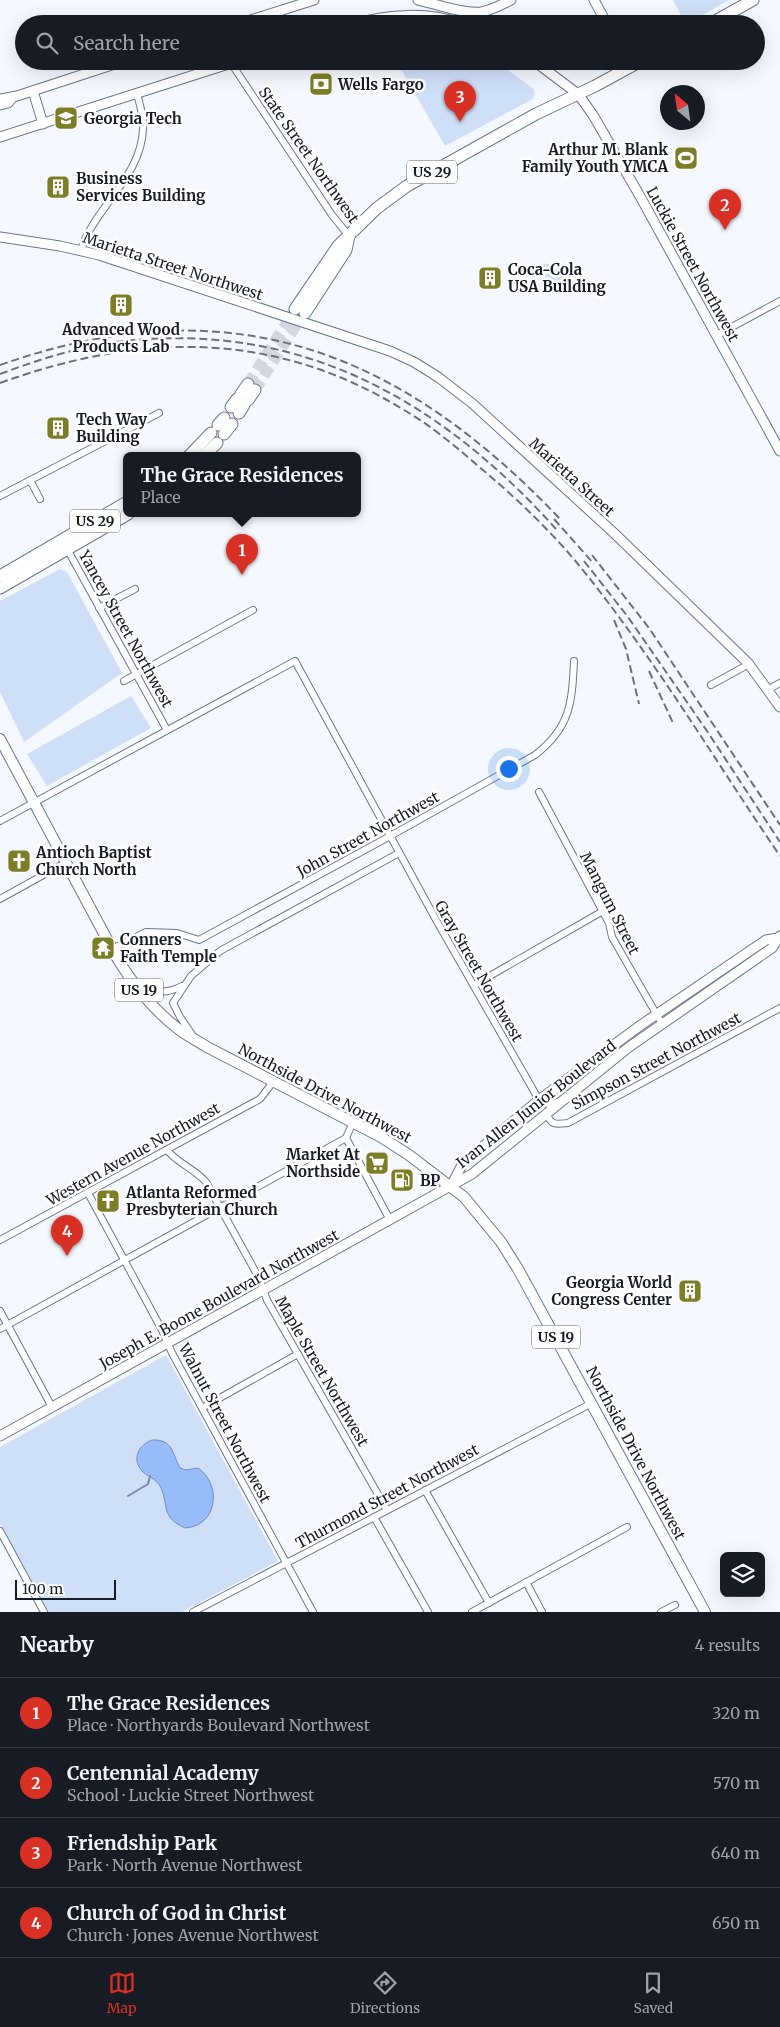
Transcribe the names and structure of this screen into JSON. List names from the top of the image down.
{
  "streets": {
    "highway": ["US 29"],
    "main road": [
      "Luckie Street Northwest",
      "Marietta Street Northwest",
      "Marietta Street",
      "US 19",
      "Northside Drive Northwest",
      "Ivan Allen Junior Boulevard",
      "Joseph E. Boone Boulevard Northwest"
    ],
    "street": [
      "State Street Northwest",
      "Yancey Street Northwest",
      "John Street Northwest",
      "Mangum Street",
      "Gray Street Northwest",
      "Simpson Street Northwest",
      "Western Avenue Northwest",
      "Maple Street Northwest",
      "Walnut Street Northwest",
      "Thurmond Street Northwest"
    ]
  },
  "crossings": [
    ["State Street Northwest", "US 29"],
    ["US 29", "Luckie Street Northwest"],
    ["US 29", "Marietta Street Northwest"],
    ["US 29", "Marietta Street"],
    ["US 29", "Yancey Street Northwest"],
    ["Marietta Street Northwest", "Marietta Street"],
    ["Yancey Street Northwest", "Gray Street Northwest"],
    ["John Street Northwest", "Gray Street Northwest"],
    ["John Street Northwest", "Northside Drive Northwest"],
    ["Mangum Street", "Ivan Allen Junior Boulevard"],
    ["Gray Street Northwest", "Ivan Allen Junior Boulevard"],
    ["Simpson Street Northwest", "Ivan Allen Junior Boulevard"],
    ["Northside Drive Northwest", "Ivan Allen Junior Boulevard"],
    ["Northside Drive Northwest", "Western Avenue Northwest"],
    ["Northside Drive Northwest", "Joseph E. Boone Boulevard Northwest"],
    ["Northside Drive Northwest", "Thurmond Street Northwest"],
    ["Ivan Allen Junior Boulevard", "Joseph E. Boone Boulevard Northwest"],
    ["Western Avenue Northwest", "Maple Street Northwest"],
    ["Western Avenue Northwest", "Walnut Street Northwest"],
    ["Joseph E. Boone Boulevard Northwest", "Maple Street Northwest"],
    ["Joseph E. Boone Boulevard Northwest", "Walnut Street Northwest"],
    ["Maple Street Northwest", "Thurmond Street Northwest"],
    ["Walnut Street Northwest", "Thurmond Street Northwest"]
  ],
  "places": {
    "bank": ["Wells Fargo"],
    "school or university": ["Georgia Tech"],
    "sports": ["Arthur M. Blank Family Youth YMCA"],
    "building": [
      "Business Services Building",
      "Coca-Cola USA Building",
      "Advanced Wood Products Lab",
      "Tech Way Building",
      "Georgia World Congress Center"
    ],
    "church": ["Antioch Baptist Church North", "Atlanta Reformed Presbyterian Church"],
    "temple": ["Conners Faith Temple"],
    "supermarket": ["Market At Northside"],
    "fuel station": ["BP"]
  },
  "scale_bar": "100 m",
  "north": "top left",
  "page": {
    "search": "Search here",
    "pins": [
      "3",
      "2",
      "1",
      "4"
    ],
    "popup": ["The Grace Residences", "Place"],
    "scale": "100 m",
    "heading": ["Nearby", "4 results"],
    "list": [
      {
        "mark": "1",
        "name": "The Grace Residences",
        "note": "Place · Northyards Boulevard Northwest",
        "value": "320 m"
      },
      {
        "mark": "2",
        "name": "Centennial Academy",
        "note": "School · Luckie Street Northwest",
        "value": "570 m"
      },
      {
        "mark": "3",
        "name": "Friendship Park",
        "note": "Park · North Avenue Northwest",
        "value": "640 m"
      },
      {
        "mark": "4",
        "name": "Church of God in Christ",
        "note": "Church · Jones Avenue Northwest",
        "value": "650 m"
      }
    ],
    "nav": ["Map", "Directions", "Saved"]
  }
}
